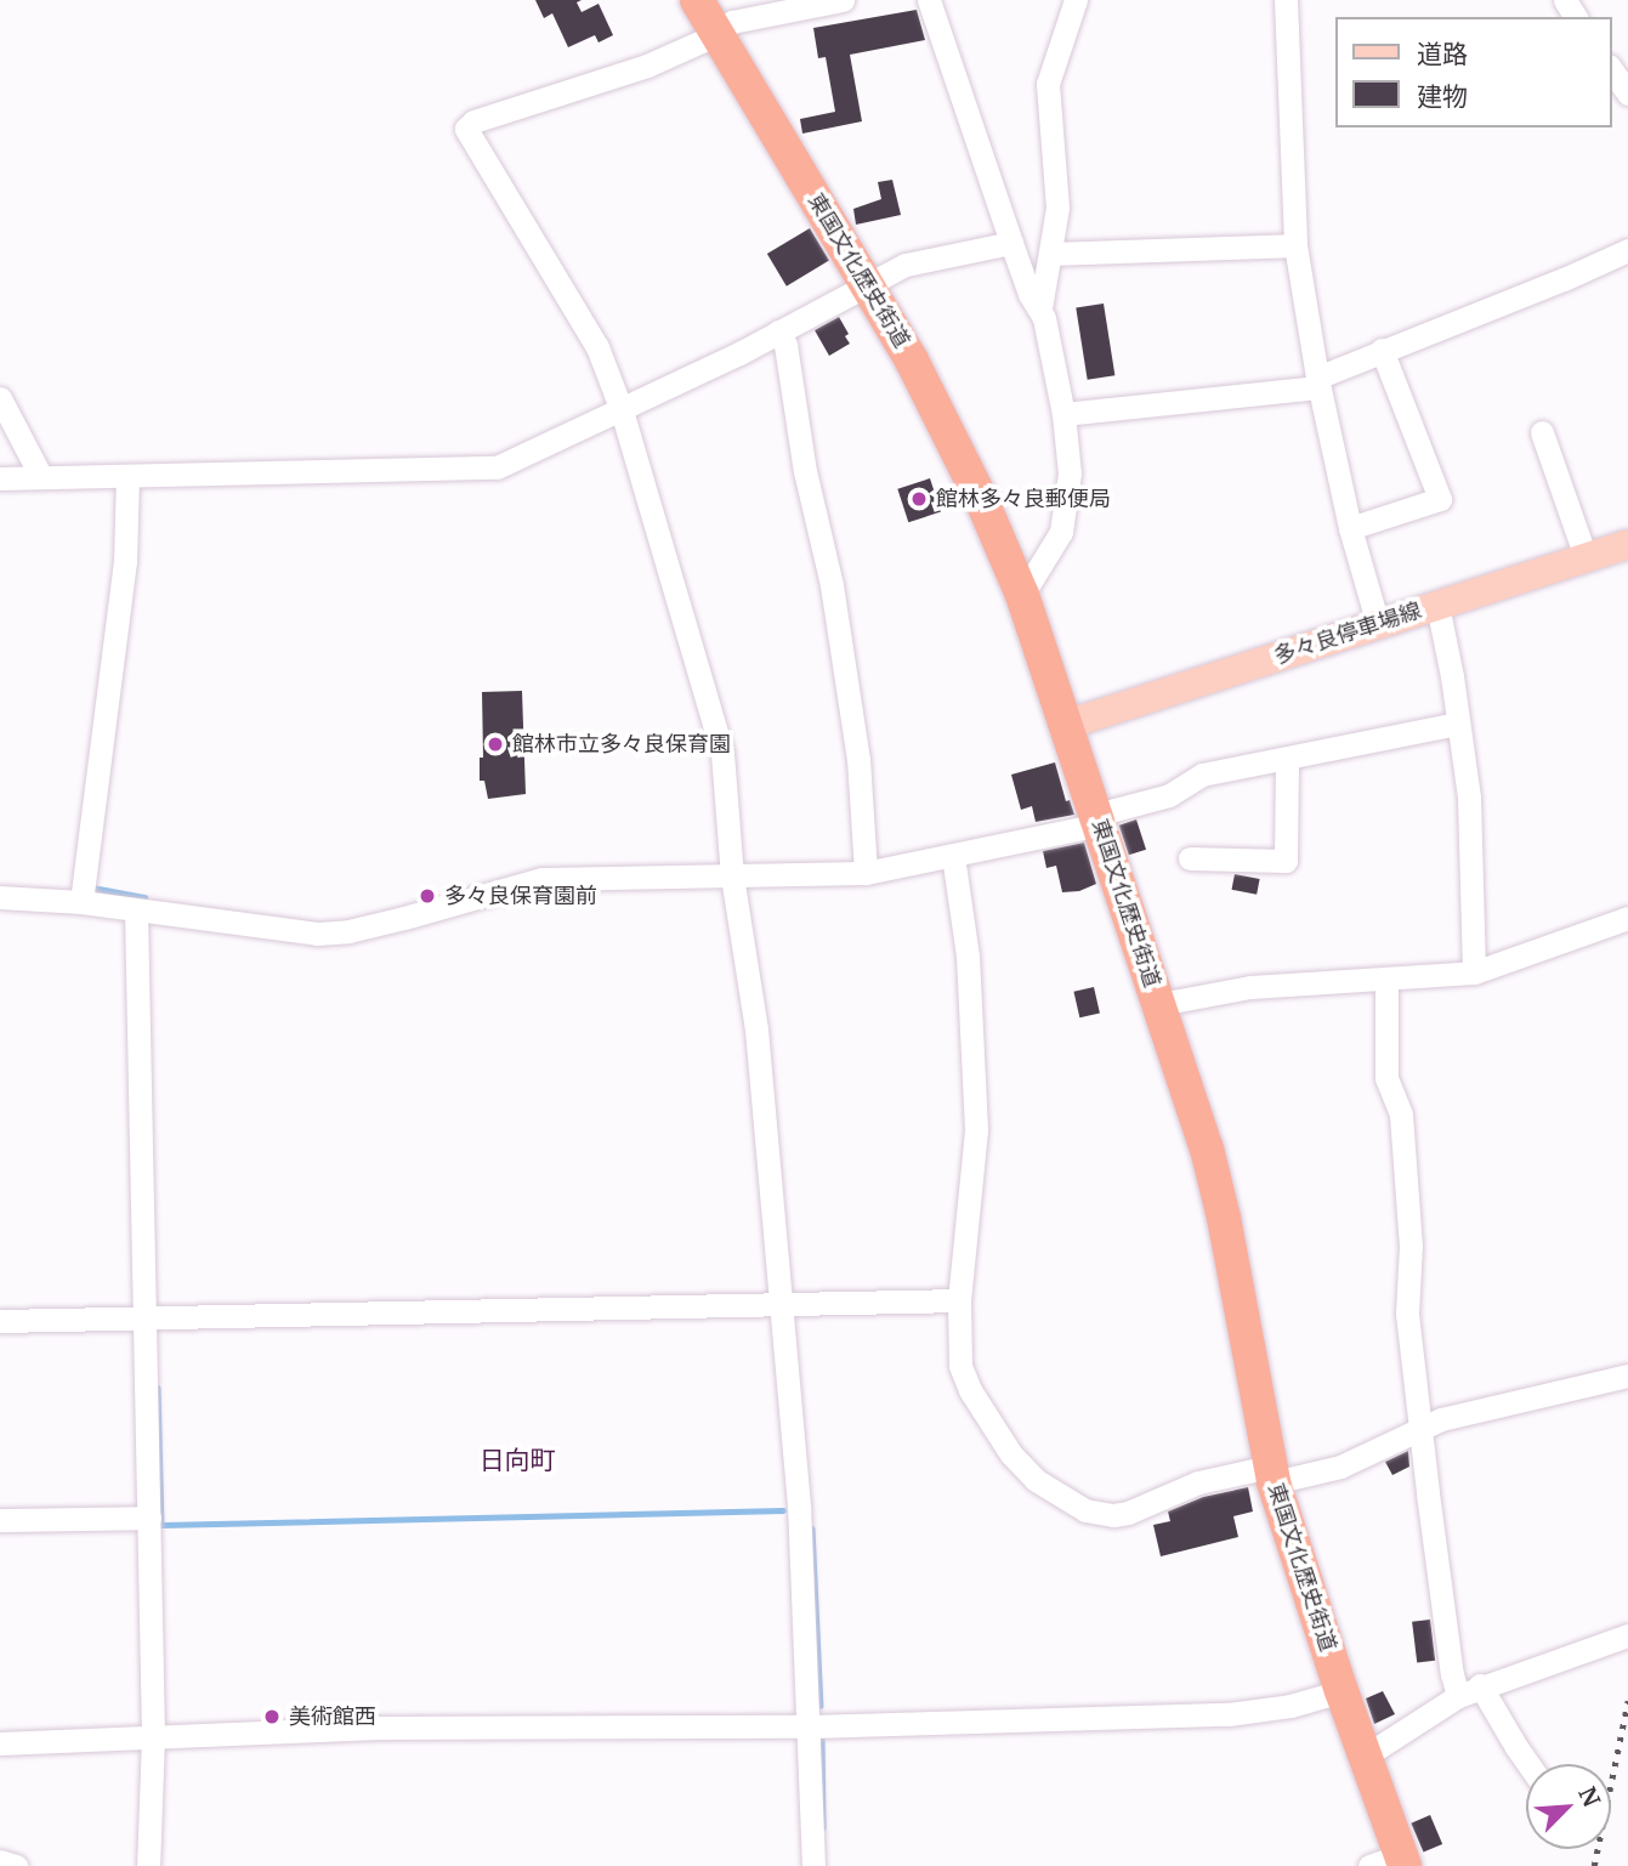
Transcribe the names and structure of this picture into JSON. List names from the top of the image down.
{
  "streets": {
    "highway": ["東国文化歴史街道"],
    "main road": ["多々良停車場線"]
  },
  "crossings": [
    ["東国文化歴史街道", "多々良停車場線"]
  ],
  "districts": ["日向町"],
  "places": [
    "館林多々良郵便局",
    "館林市立多々良保育園",
    "多々良保育園前",
    "美術館西"
  ],
  "legend": ["道路", "建物"],
  "north": "top right"
}
